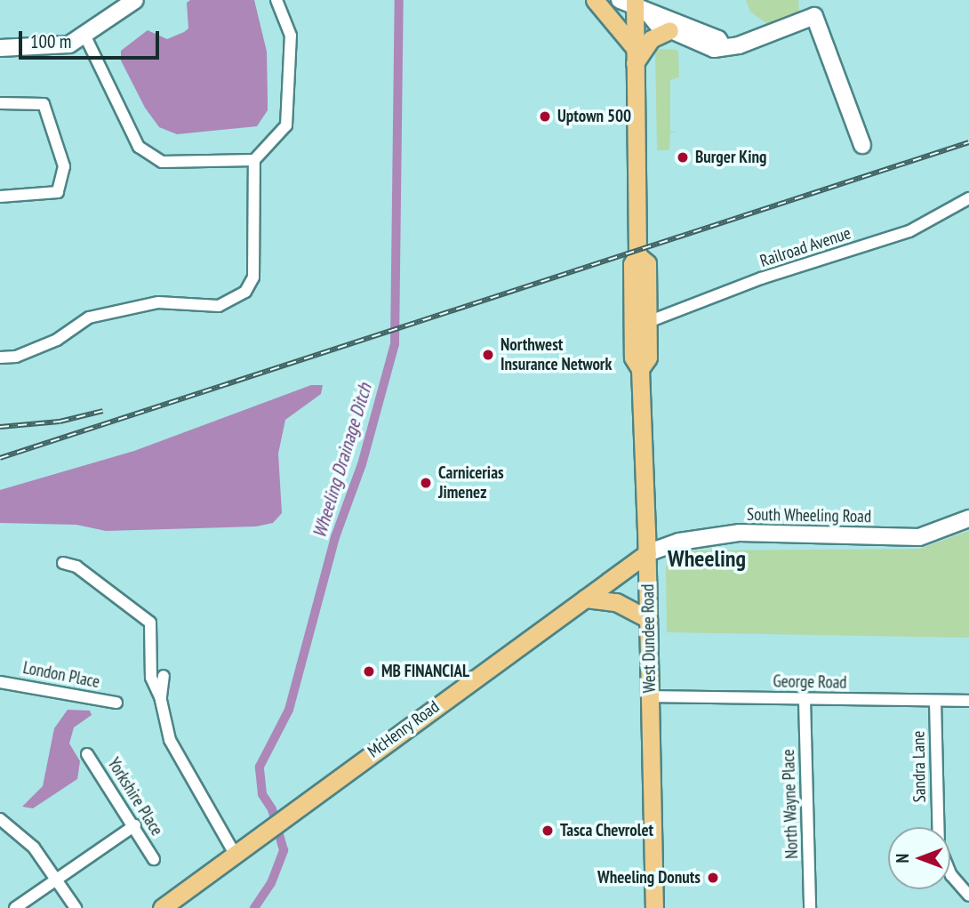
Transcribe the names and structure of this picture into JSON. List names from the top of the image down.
{
  "streets": {
    "main road": ["West Dundee Road", "McHenry Road"],
    "street": [
      "Railroad Avenue",
      "South Wheeling Road",
      "London Place",
      "George Road",
      "Sandra Lane",
      "Yorkshire Place",
      "North Wayne Place"
    ]
  },
  "crossings": [
    ["Railroad Avenue", "West Dundee Road"],
    ["South Wheeling Road", "West Dundee Road"],
    ["South Wheeling Road", "McHenry Road"],
    ["West Dundee Road", "George Road"],
    ["West Dundee Road", "McHenry Road"],
    ["George Road", "Sandra Lane"],
    ["George Road", "North Wayne Place"]
  ],
  "districts": ["Wheeling"],
  "water": ["Wheeling Drainage Ditch"],
  "places": [
    "Uptown 500",
    "Burger King",
    "Northwest Insurance Network",
    "Carnicerias Jimenez",
    "MB FINANCIAL",
    "Tasca Chevrolet",
    "Wheeling Donuts"
  ],
  "scale_bar": "100 m",
  "north": "left"
}
